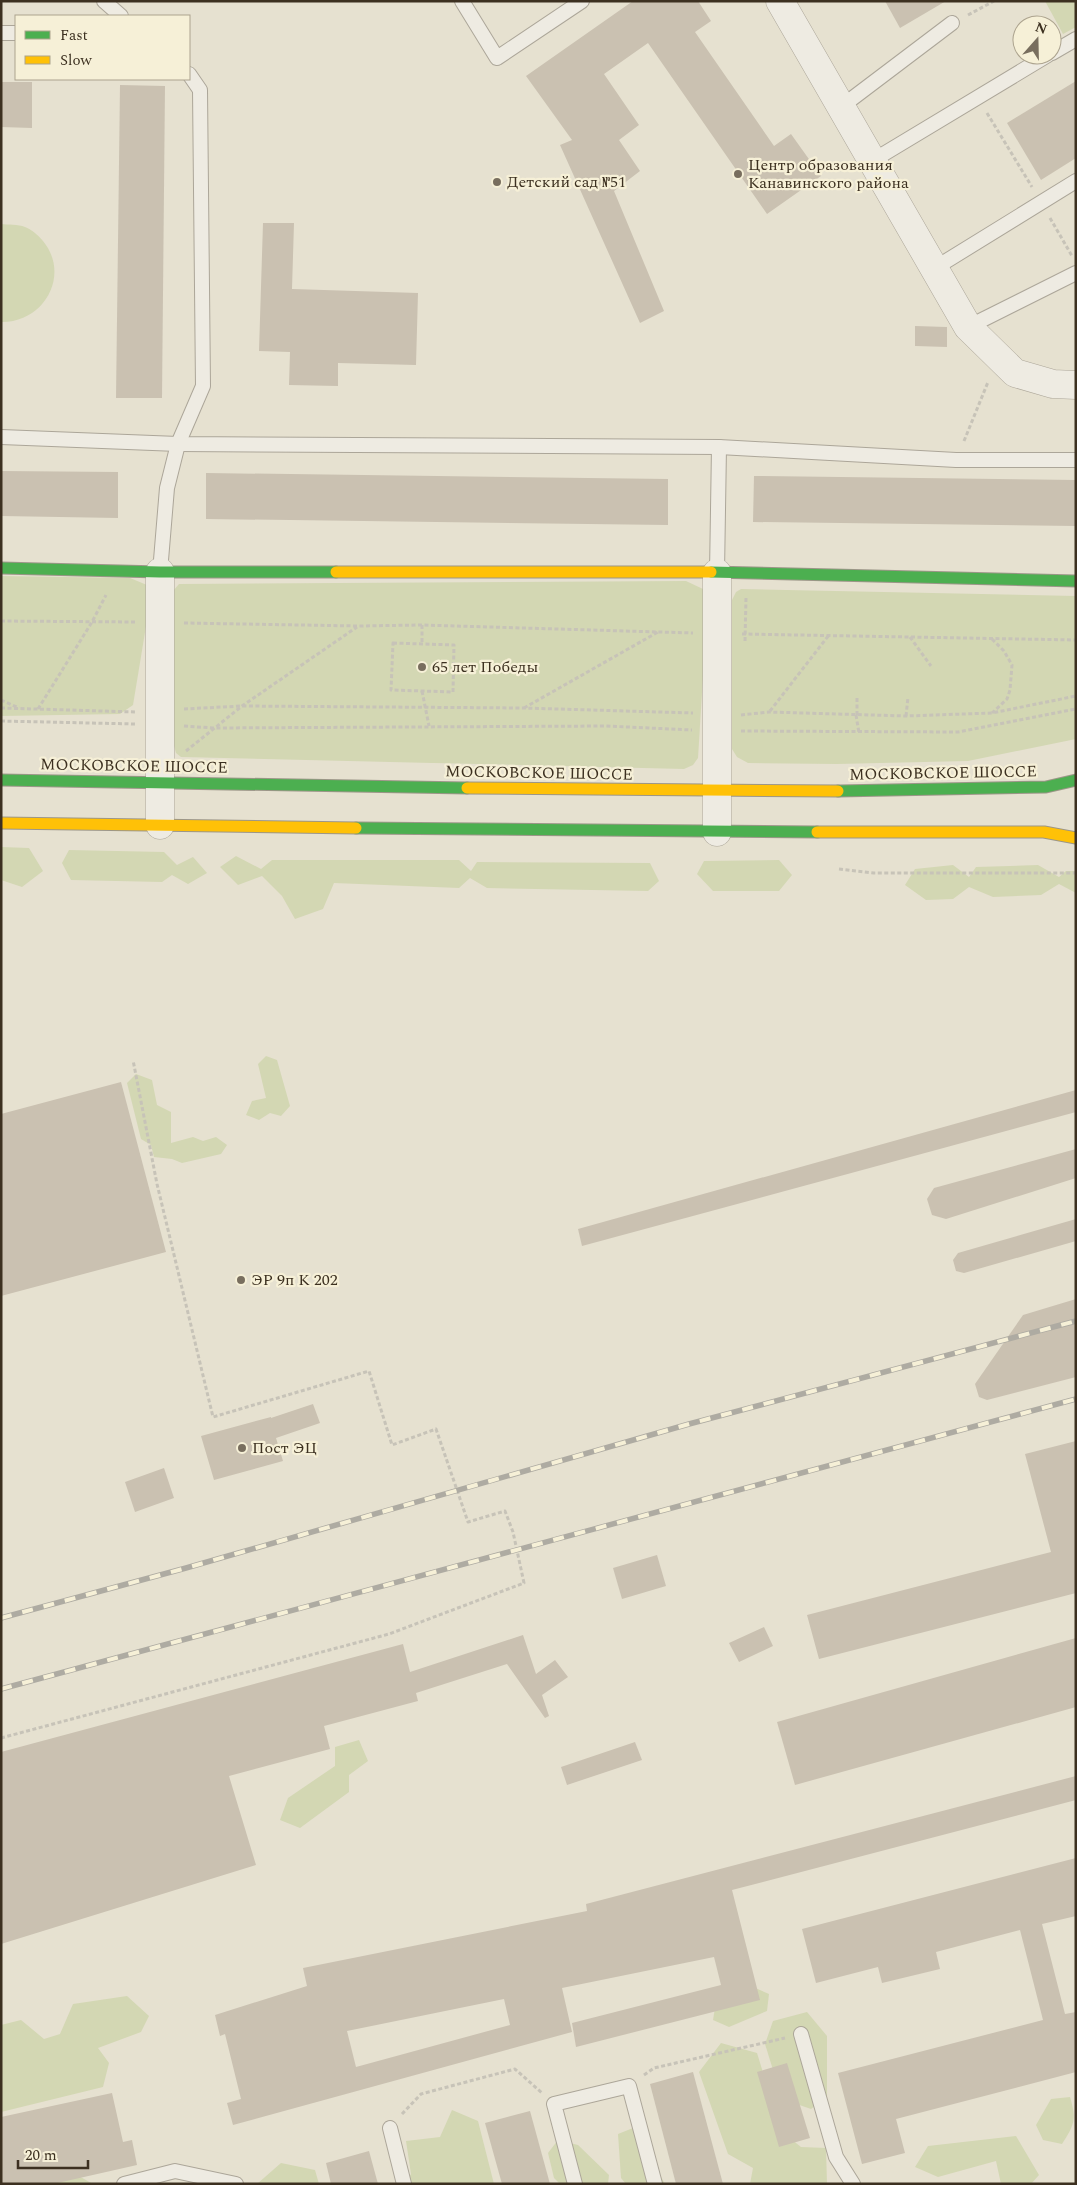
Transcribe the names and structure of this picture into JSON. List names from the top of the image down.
{
  "streets": {
    "main road": ["МОСКОВСКОЕ ШОССЕ"]
  },
  "places": [
    "Центр образования Канавинского района",
    "Детский сад №51",
    "65 лет Победы",
    "ЭР 9п К 202",
    "Пост ЭЦ"
  ],
  "legend": ["Fast", "Slow"],
  "scale_bar": "20 m",
  "north": "top"
}
